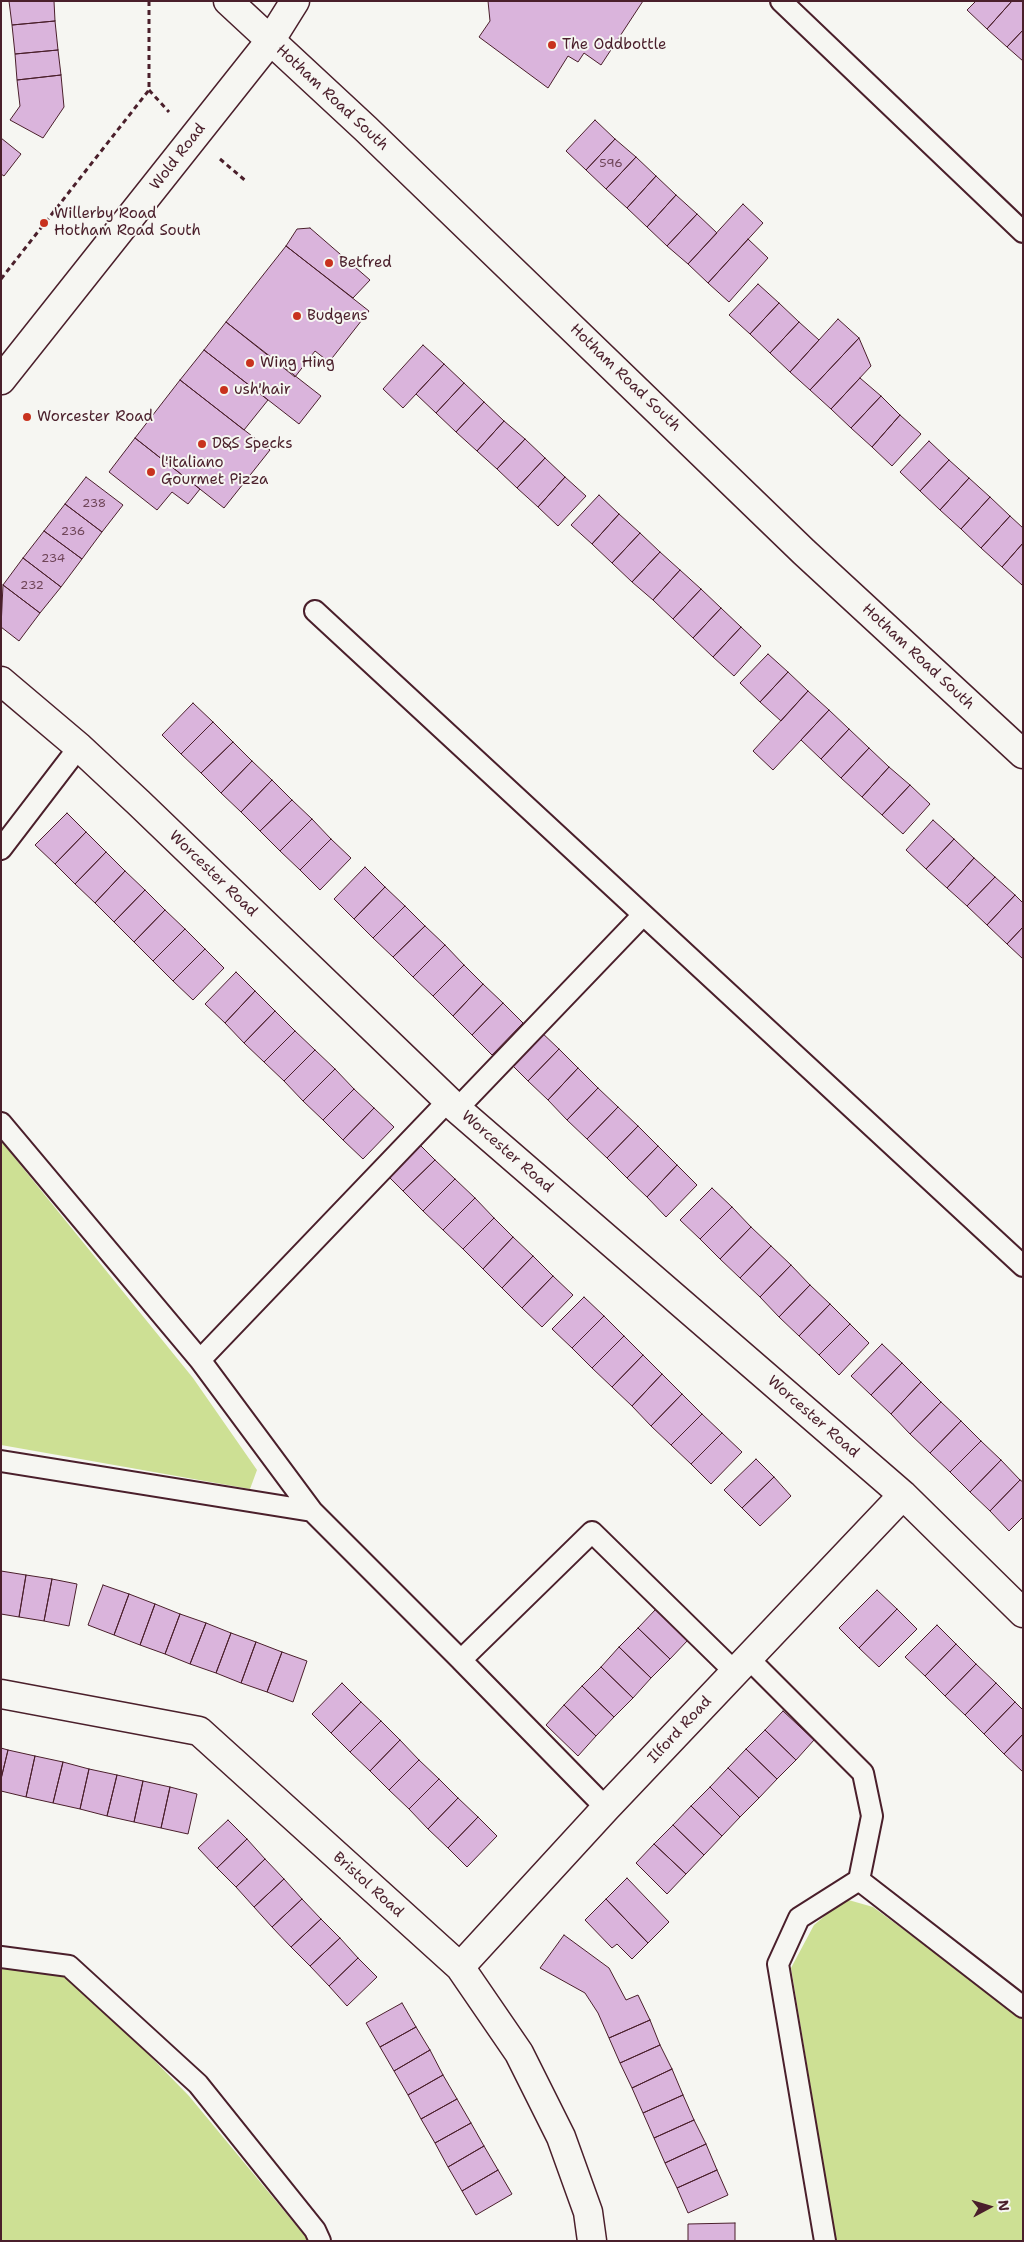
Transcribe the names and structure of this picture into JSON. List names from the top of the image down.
{
  "streets": {
    "street": [
      "Hotham Road South",
      "Wold Road",
      "Worcester Road",
      "Ilford Road",
      "Bristol Road"
    ]
  },
  "crossings": [
    ["Hotham Road South", "Wold Road"],
    ["Worcester Road", "Ilford Road"],
    ["Ilford Road", "Bristol Road"]
  ],
  "places": [
    "The Oddbottle",
    "Willerby Road Hotham Road South",
    "Betfred",
    "Budgens",
    "Wing Hing",
    "ush'hair",
    "Worcester Road",
    "D&S Specks",
    "l'italiano Gourmet Pizza"
  ],
  "house_numbers": [
    "596",
    "238",
    "236",
    "234",
    "232"
  ],
  "north": "right"
}
